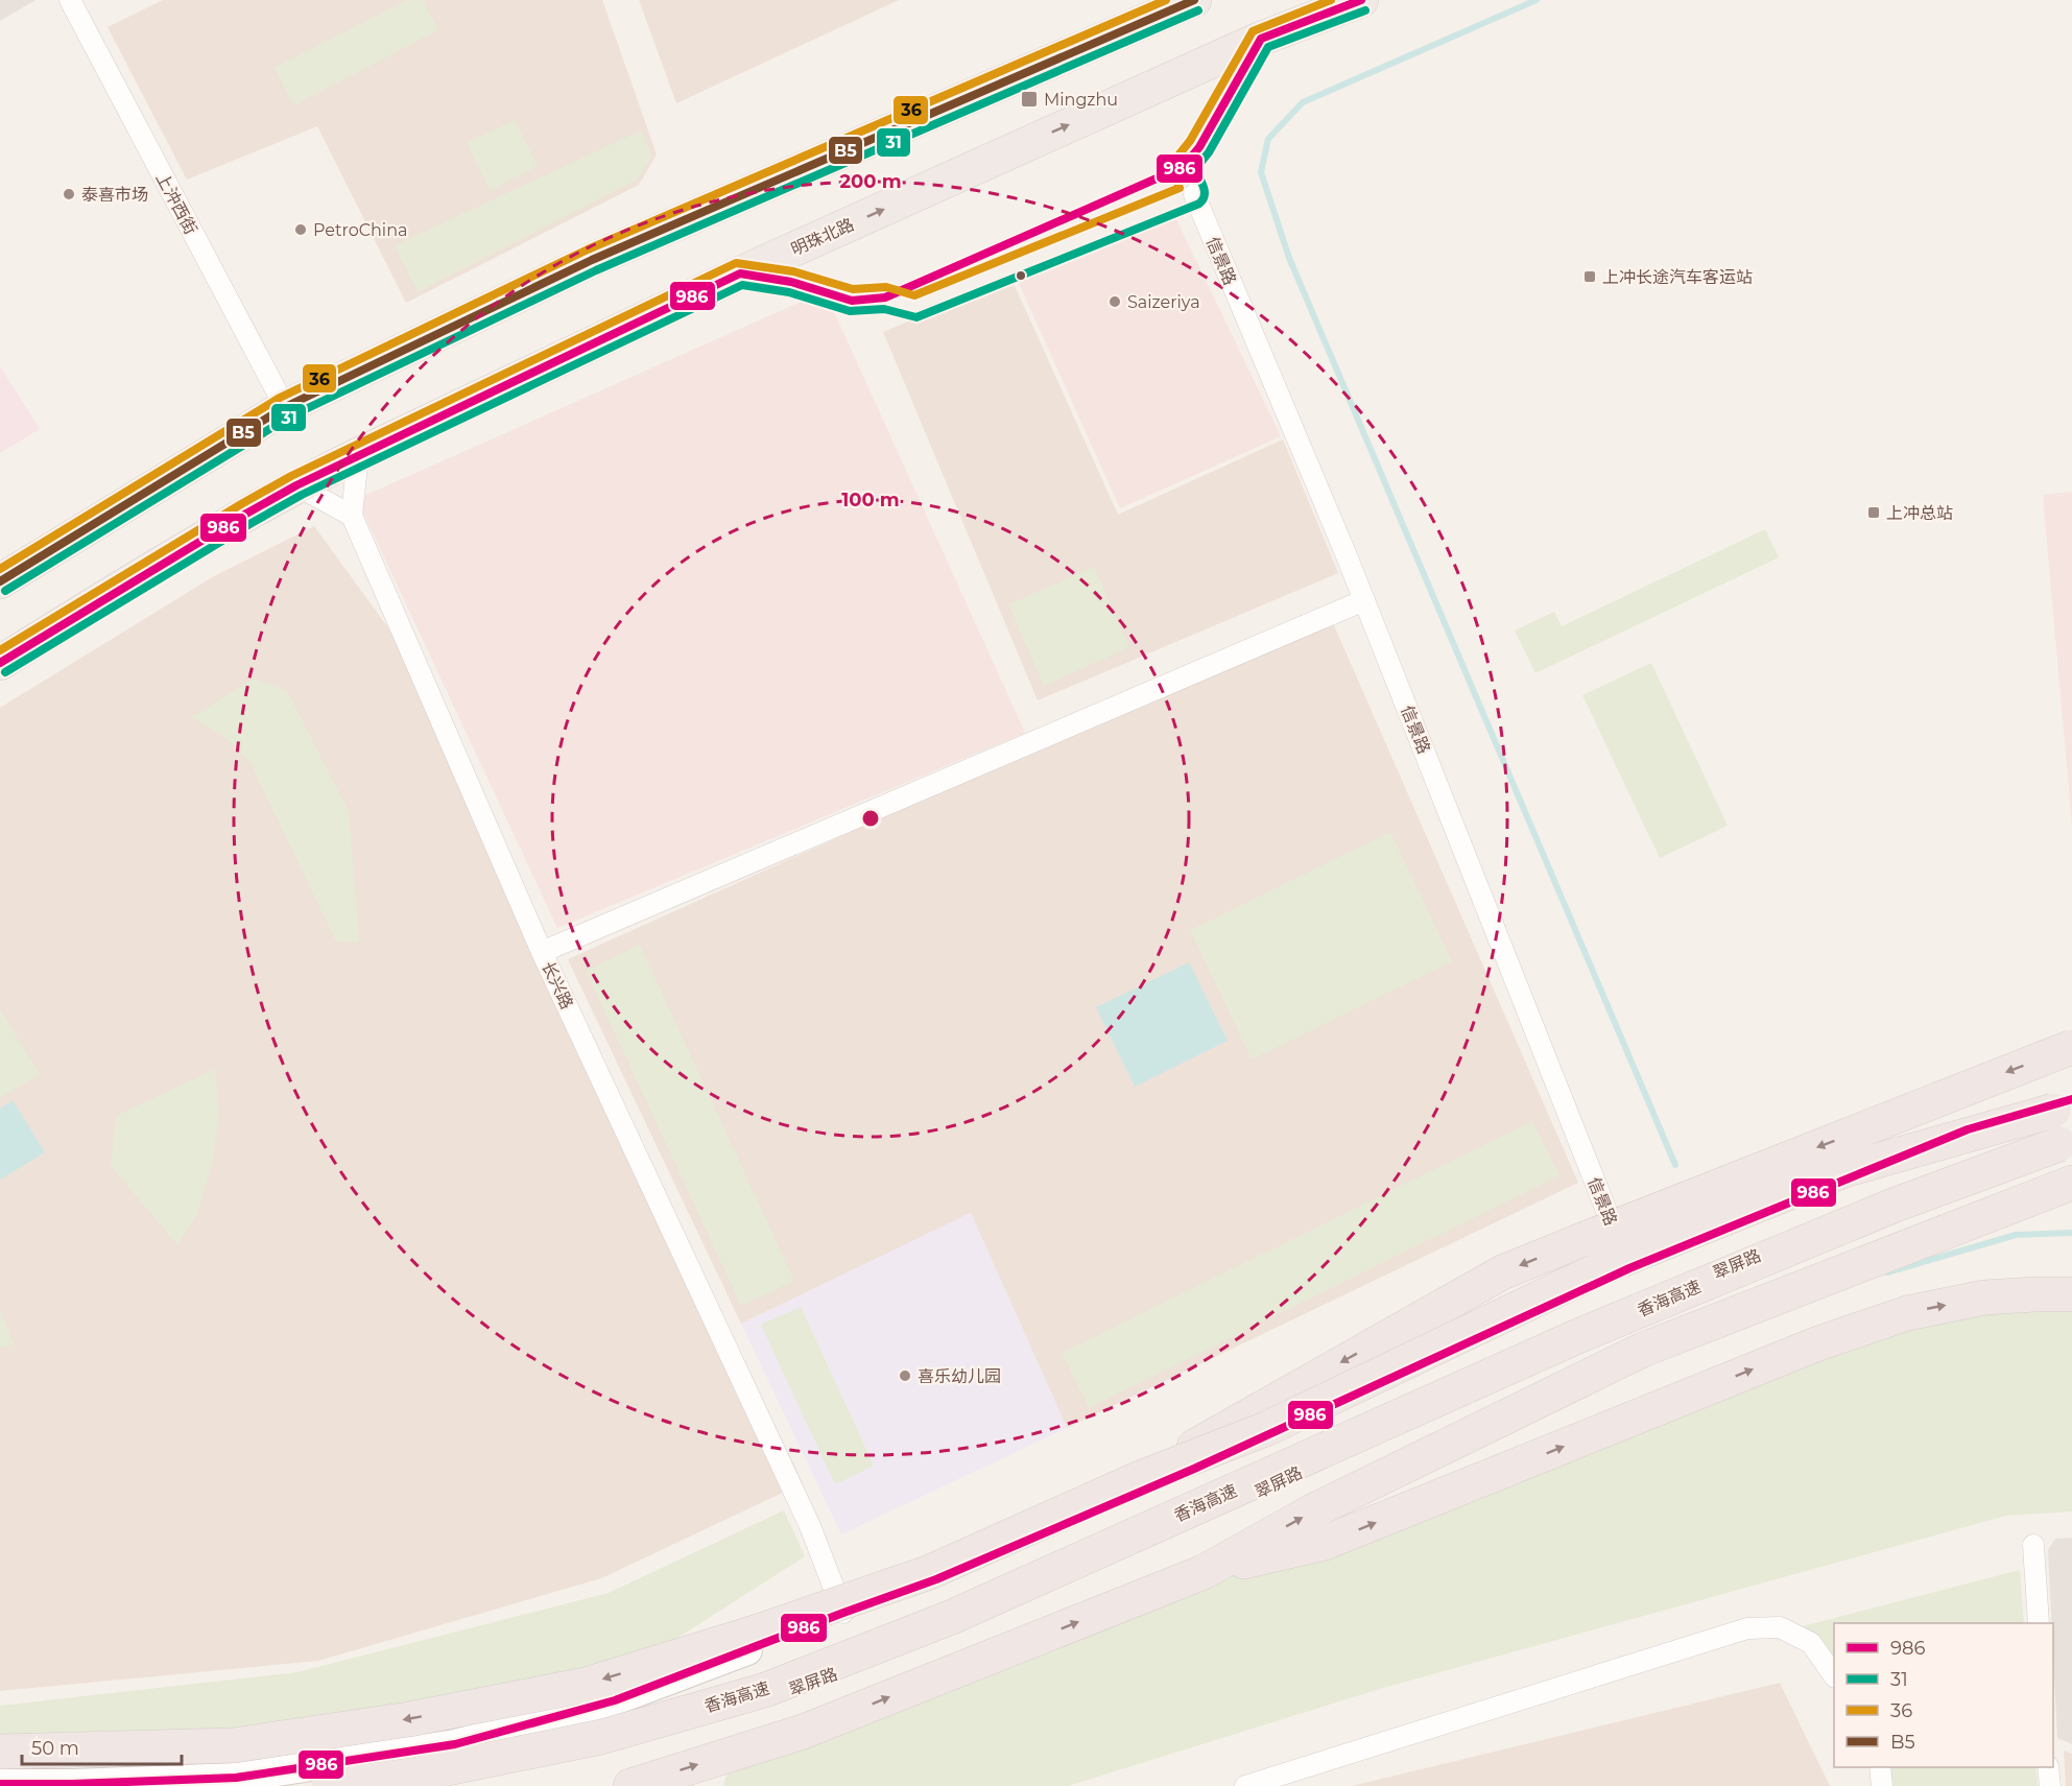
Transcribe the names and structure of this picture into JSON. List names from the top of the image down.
{
  "streets": {
    "highway": ["明珠北路", "香海高速"],
    "main road": ["翠屏路"],
    "street": ["上沖西街", "信景路", "长兴路"]
  },
  "crossings": [
    ["明珠北路", "长兴路"],
    ["翠屏路", "香海高速"]
  ],
  "places": {
    "transit": ["Mingzhu", "上冲长途汽车客运站", "上冲总站"],
    "other": [
      "泰喜市场",
      "PetroChina",
      "Saizeriya",
      "喜乐幼儿园"
    ]
  },
  "lines": [
    "transit line 986",
    "transit line 36",
    "transit line B5",
    "transit line 31"
  ],
  "legend": [
    "986",
    "31",
    "36",
    "B5"
  ],
  "scale_bar": "50 m",
  "rings": ["200 m", "100 m"]
}
